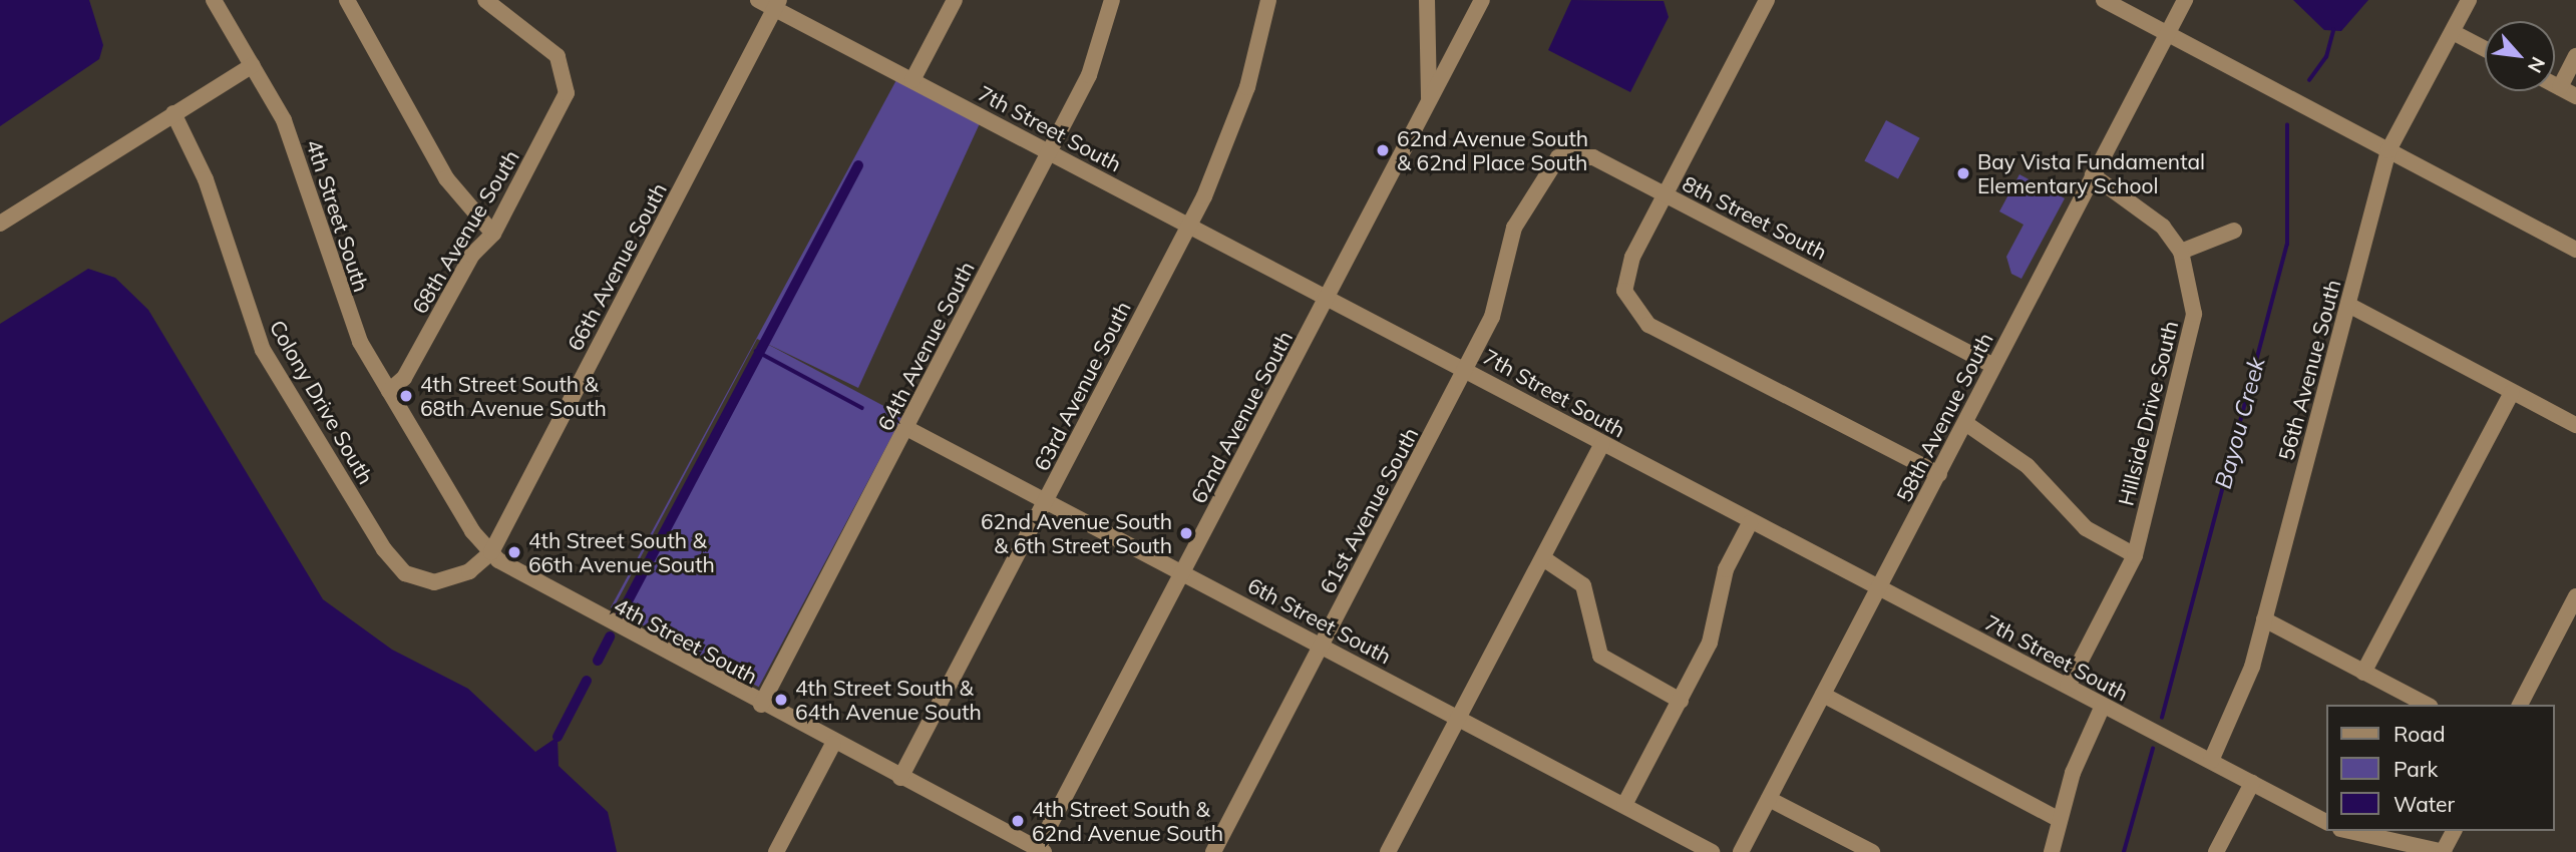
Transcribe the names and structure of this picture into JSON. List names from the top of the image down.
{
  "streets": {
    "street": [
      "7th Street South",
      "4th Street South",
      "8th Street South",
      "68th Avenue South",
      "66th Avenue South",
      "64th Avenue South",
      "56th Avenue South",
      "63rd Avenue South",
      "Colony Drive South",
      "Hillside Drive South",
      "62nd Avenue South",
      "58th Avenue South",
      "61st Avenue South",
      "6th Street South"
    ]
  },
  "crossings": [
    ["7th Street South", "66th Avenue South"],
    ["7th Street South", "64th Avenue South"],
    ["7th Street South", "56th Avenue South"],
    ["7th Street South", "63rd Avenue South"],
    ["7th Street South", "Hillside Drive South"],
    ["7th Street South", "62nd Avenue South"],
    ["7th Street South", "58th Avenue South"],
    ["7th Street South", "61st Avenue South"],
    ["4th Street South", "68th Avenue South"],
    ["4th Street South", "66th Avenue South"],
    ["4th Street South", "64th Avenue South"],
    ["4th Street South", "63rd Avenue South"],
    ["4th Street South", "Colony Drive South"],
    ["4th Street South", "62nd Avenue South"],
    ["8th Street South", "58th Avenue South"],
    ["8th Street South", "61st Avenue South"],
    ["66th Avenue South", "Colony Drive South"],
    ["64th Avenue South", "6th Street South"],
    ["63rd Avenue South", "6th Street South"],
    ["Hillside Drive South", "58th Avenue South"],
    ["62nd Avenue South", "6th Street South"],
    ["61st Avenue South", "6th Street South"]
  ],
  "water": ["Bayou Creek"],
  "places": [
    "62nd Avenue South & 62nd Place South",
    "Bay Vista Fundamental Elementary School",
    "4th Street South & 68th Avenue South",
    "62nd Avenue South & 6th Street South",
    "4th Street South & 66th Avenue South",
    "4th Street South & 64th Avenue South",
    "4th Street South & 62nd Avenue South"
  ],
  "legend": ["Road", "Park", "Water"],
  "north": "bottom right"
}
